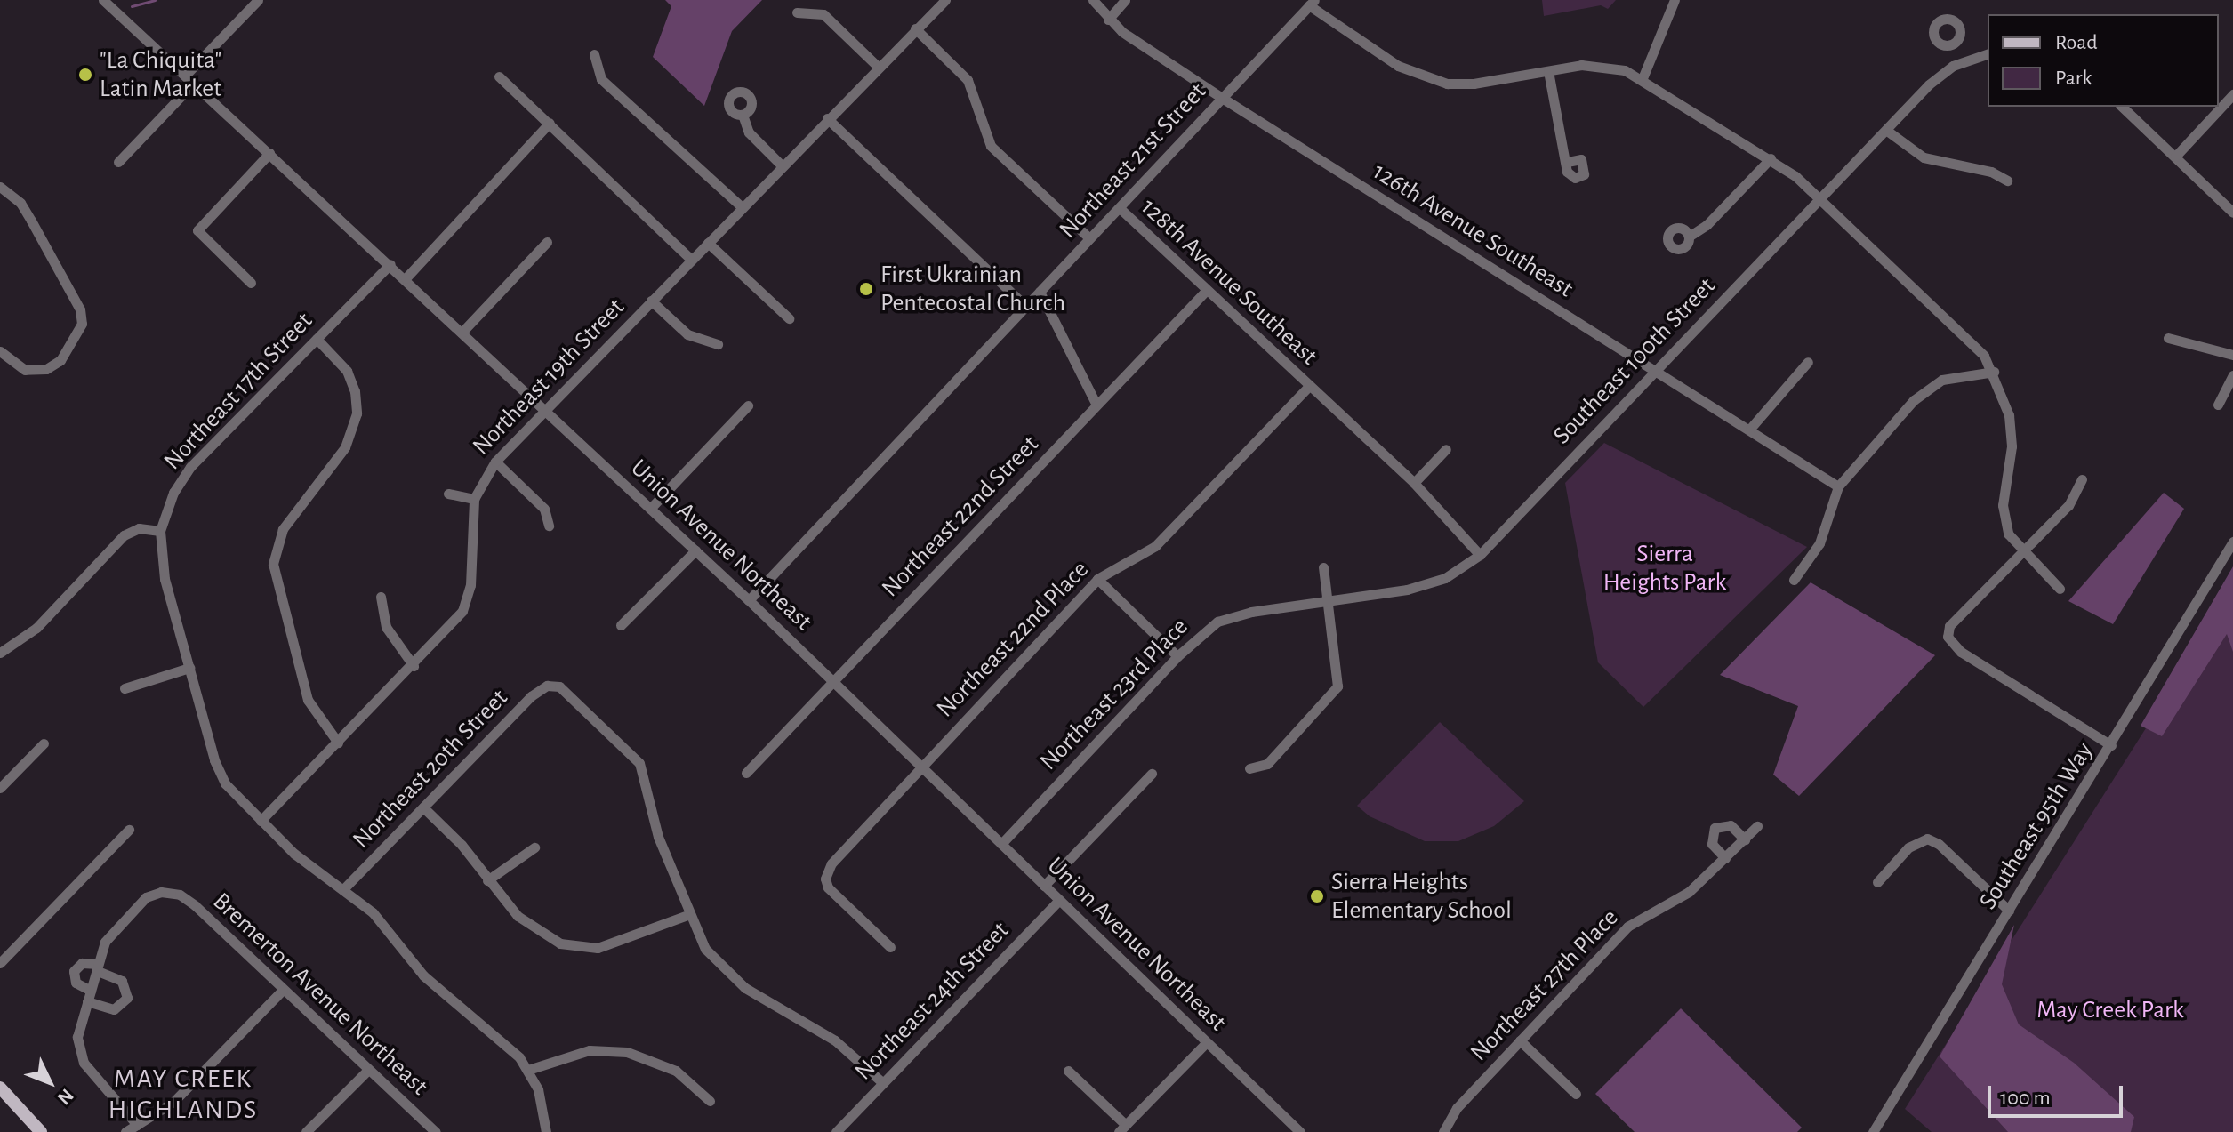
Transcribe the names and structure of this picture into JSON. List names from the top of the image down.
{
  "streets": {
    "street": [
      "Northeast 21st Street",
      "126th Avenue Southeast",
      "128th Avenue Southeast",
      "Southeast 100th Street",
      "Northeast 19th Street",
      "Northeast 17th Street",
      "Northeast 22nd Street",
      "Union Avenue Northeast",
      "Northeast 22nd Place",
      "Northeast 23rd Place",
      "Northeast 20th Street",
      "Southeast 95th Way",
      "Northeast 27th Place",
      "Bremerton Avenue Northeast",
      "Northeast 24th Street"
    ]
  },
  "crossings": [
    ["Northeast 21st Street", "126th Avenue Southeast"],
    ["Northeast 21st Street", "128th Avenue Southeast"],
    ["Northeast 21st Street", "Union Avenue Northeast"],
    ["126th Avenue Southeast", "Southeast 100th Street"],
    ["128th Avenue Southeast", "Southeast 100th Street"],
    ["128th Avenue Southeast", "Northeast 22nd Street"],
    ["128th Avenue Southeast", "Northeast 22nd Place"],
    ["128th Avenue Southeast", "Northeast 23rd Place"],
    ["Southeast 100th Street", "Northeast 23rd Place"],
    ["Northeast 19th Street", "Union Avenue Northeast"],
    ["Northeast 17th Street", "Union Avenue Northeast"],
    ["Northeast 22nd Street", "Union Avenue Northeast"],
    ["Union Avenue Northeast", "Northeast 22nd Place"],
    ["Union Avenue Northeast", "Northeast 23rd Place"],
    ["Union Avenue Northeast", "Northeast 24th Street"]
  ],
  "districts": ["MAY CREEK HIGHLANDS"],
  "parks": ["Sierra Heights Park", "May Creek Park"],
  "places": ["\"La Chiquita\" Latin Market", "First Ukrainian Pentecostal Church", "Sierra Heights Elementary School"],
  "legend": ["Road", "Park"],
  "scale_bar": "100 m",
  "north": "bottom right"
}
